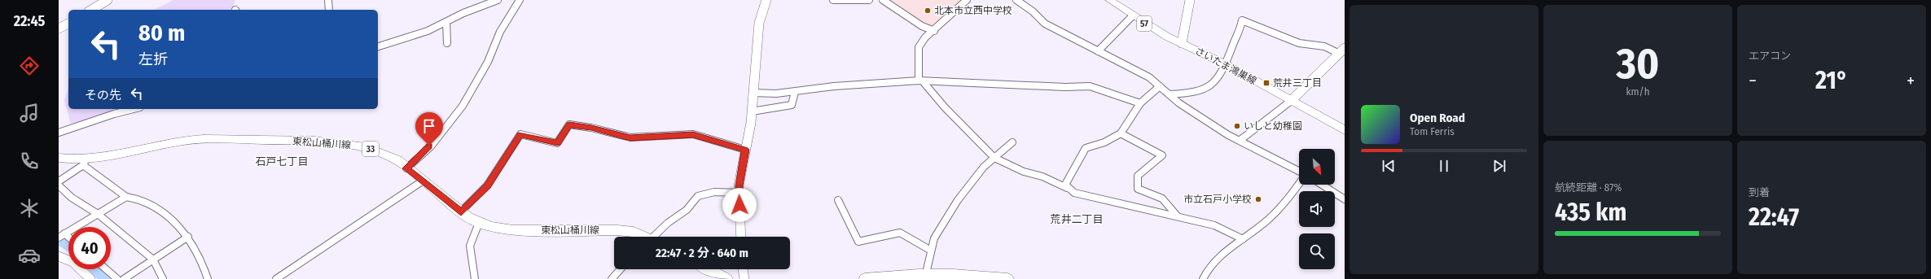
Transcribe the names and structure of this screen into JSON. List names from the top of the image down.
{
  "streets": {
    "main road": [
      "57",
      "さいたま鴻巣線",
      "東松山桶川線",
      "33"
    ]
  },
  "districts": ["石戸七丁目", "荒井二丁目"],
  "places": {
    "other": ["北本市立西中学校", "いしと幼稚園", "市立石戸小学校"],
    "transit": ["荒井三丁目"]
  },
  "north": "bottom right",
  "page": {
    "tabs": "22:45",
    "tile": [
      ["30", "km/h"],
      "エアコン",
      ["航続距離 · 87%", "435 km"],
      ["到着", "22:47"]
    ],
    "turn": ["80 m", "左折"],
    "heat": ["−", "21°", "+"],
    "then": "その先",
    "song": ["Open Road", "Tom Ferris"],
    "limit": "40",
    "trip": "22:47 · 2 分 · 640 m"
  }
}
